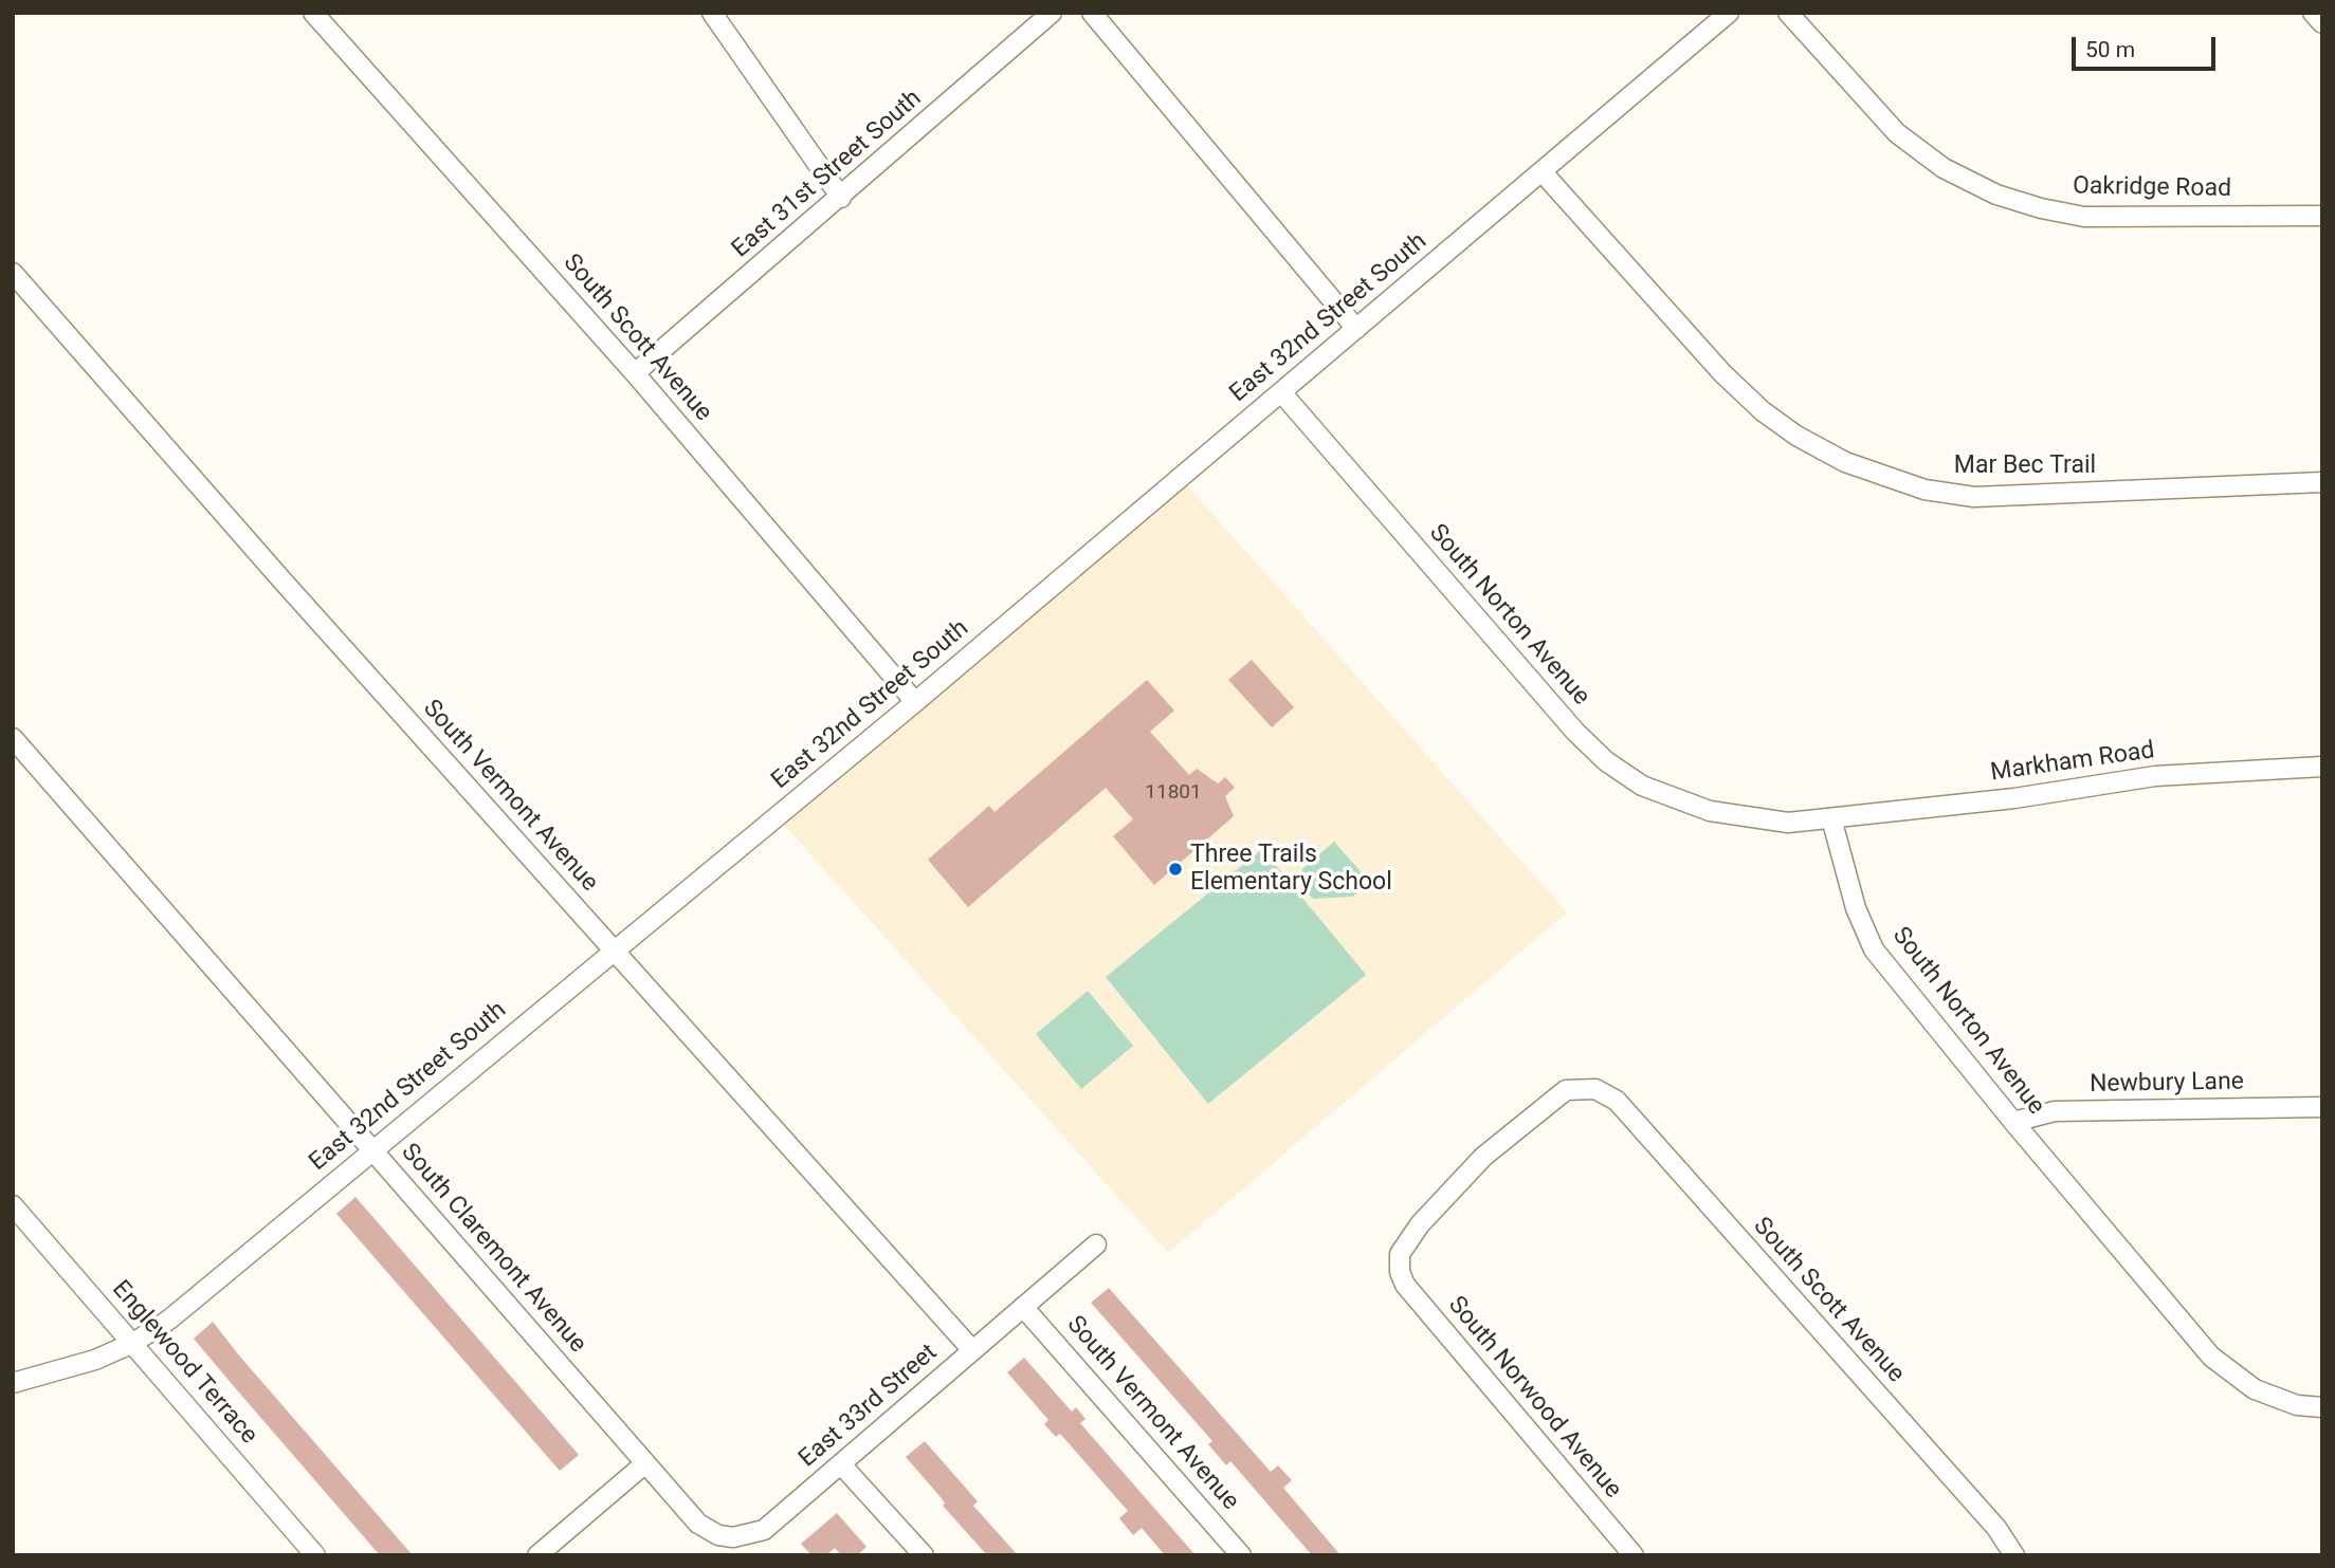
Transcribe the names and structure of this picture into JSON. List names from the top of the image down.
{
  "streets": {
    "street": [
      "East 31st Street South",
      "Oakridge Road",
      "East 32nd Street South",
      "South Scott Avenue",
      "Mar Bec Trail",
      "South Norton Avenue",
      "Markham Road",
      "South Vermont Avenue",
      "Newbury Lane",
      "South Claremont Avenue",
      "Englewood Terrace",
      "South Norwood Avenue",
      "East 33rd Street"
    ]
  },
  "crossings": [
    ["East 31st Street South", "South Scott Avenue"],
    ["East 32nd Street South", "South Scott Avenue"],
    ["East 32nd Street South", "Mar Bec Trail"],
    ["East 32nd Street South", "South Norton Avenue"],
    ["East 32nd Street South", "South Vermont Avenue"],
    ["East 32nd Street South", "South Claremont Avenue"],
    ["East 32nd Street South", "Englewood Terrace"],
    ["South Scott Avenue", "South Norwood Avenue"],
    ["South Norton Avenue", "Markham Road"],
    ["South Norton Avenue", "Newbury Lane"],
    ["South Vermont Avenue", "East 33rd Street"],
    ["South Claremont Avenue", "East 33rd Street"]
  ],
  "places": ["Three Trails Elementary School"],
  "house_numbers": ["11801"],
  "scale_bar": "50 m"
}
